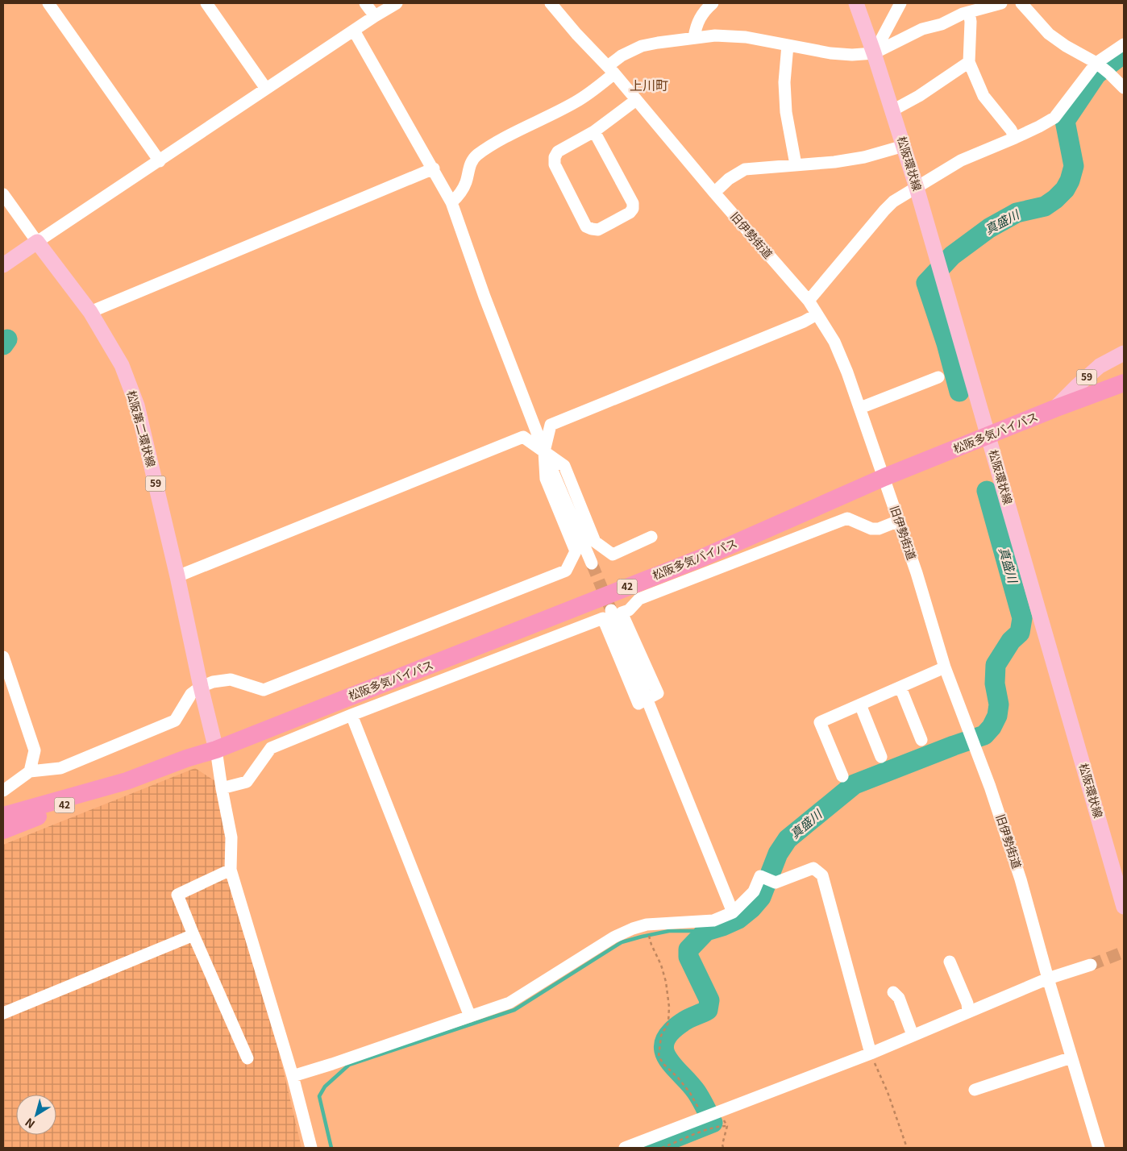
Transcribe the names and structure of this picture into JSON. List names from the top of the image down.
{
  "streets": {
    "highway": ["松阪多気バイパス", "42"],
    "main road": ["松阪環状線", "59", "松阪第二環状線"],
    "street": ["旧伊勢街道"]
  },
  "crossings": [
    ["松阪環状線", "松阪多気バイパス"],
    ["旧伊勢街道", "松阪多気バイパス"],
    ["59", "松阪多気バイパス"],
    ["松阪第二環状線", "松阪多気バイパス"]
  ],
  "districts": ["上川町"],
  "water": ["真盛川"],
  "north": "bottom left"
}
